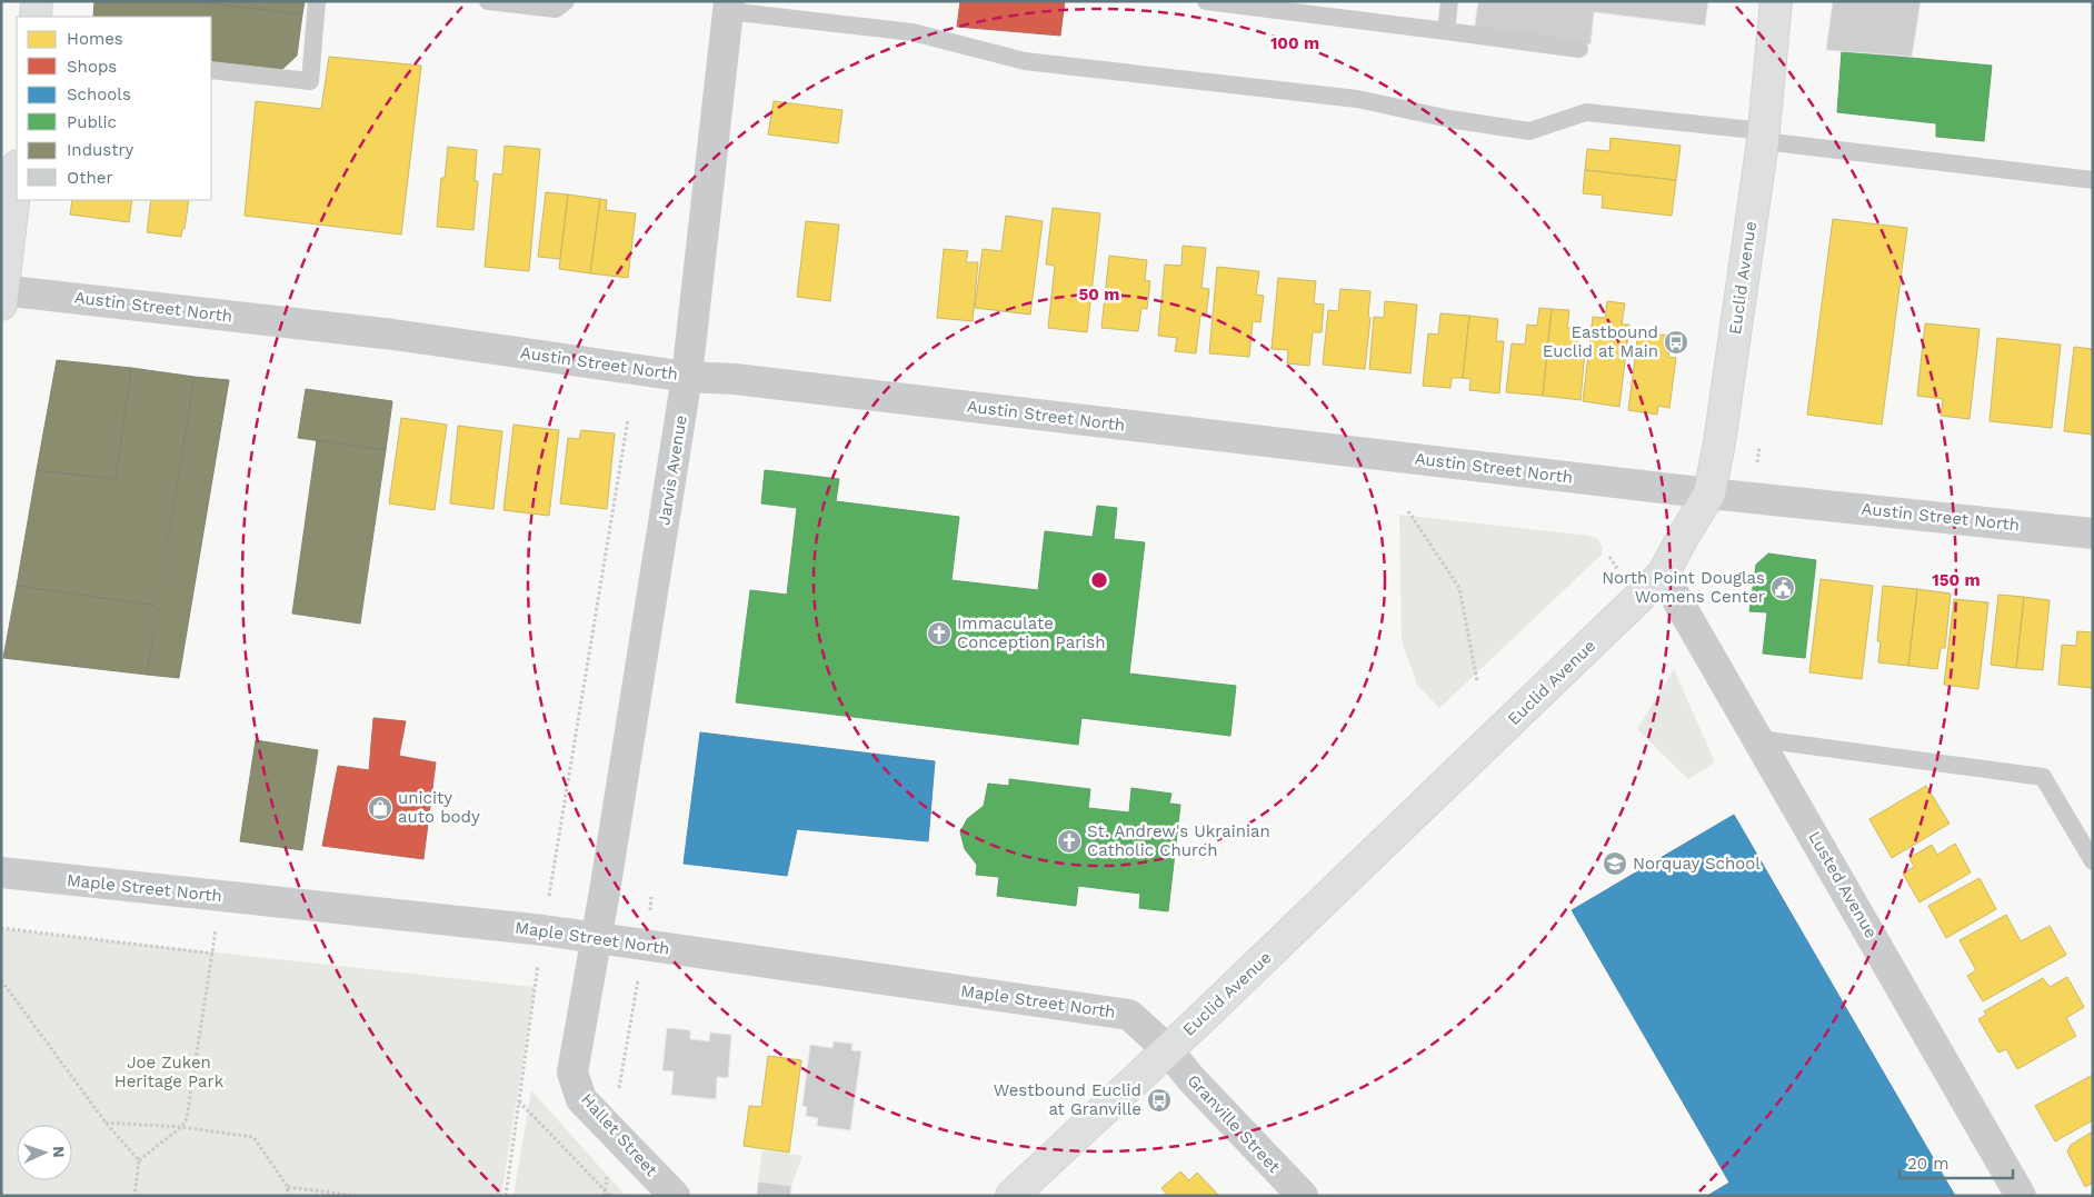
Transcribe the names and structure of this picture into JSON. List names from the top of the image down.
{
  "streets": {
    "street": [
      "Euclid Avenue",
      "Austin Street North",
      "Jarvis Avenue",
      "Lusted Avenue",
      "Maple Street North",
      "Granville Street",
      "Hallet Street"
    ]
  },
  "crossings": [
    ["Euclid Avenue", "Austin Street North"],
    ["Euclid Avenue", "Lusted Avenue"],
    ["Euclid Avenue", "Maple Street North"],
    ["Euclid Avenue", "Granville Street"],
    ["Austin Street North", "Jarvis Avenue"],
    ["Jarvis Avenue", "Maple Street North"],
    ["Jarvis Avenue", "Hallet Street"],
    ["Maple Street North", "Granville Street"],
    ["Maple Street North", "Hallet Street"]
  ],
  "parks": ["Joe Zuken Heritage Park"],
  "places": {
    "bus stop": ["Eastbound Euclid at Main", "Westbound Euclid at Granville"],
    "public building": ["North Point Douglas Womens Center"],
    "church": ["Immaculate Conception Parish", "St. Andrew's Ukrainian Catholic Church"],
    "shop": ["unicity auto body"],
    "school or university": ["Norquay School"]
  },
  "legend": [
    "Homes",
    "Shops",
    "Schools",
    "Public",
    "Industry",
    "Other"
  ],
  "scale_bar": "20 m",
  "north": "right",
  "rings": ["100 m", "50 m", "150 m"]
}
